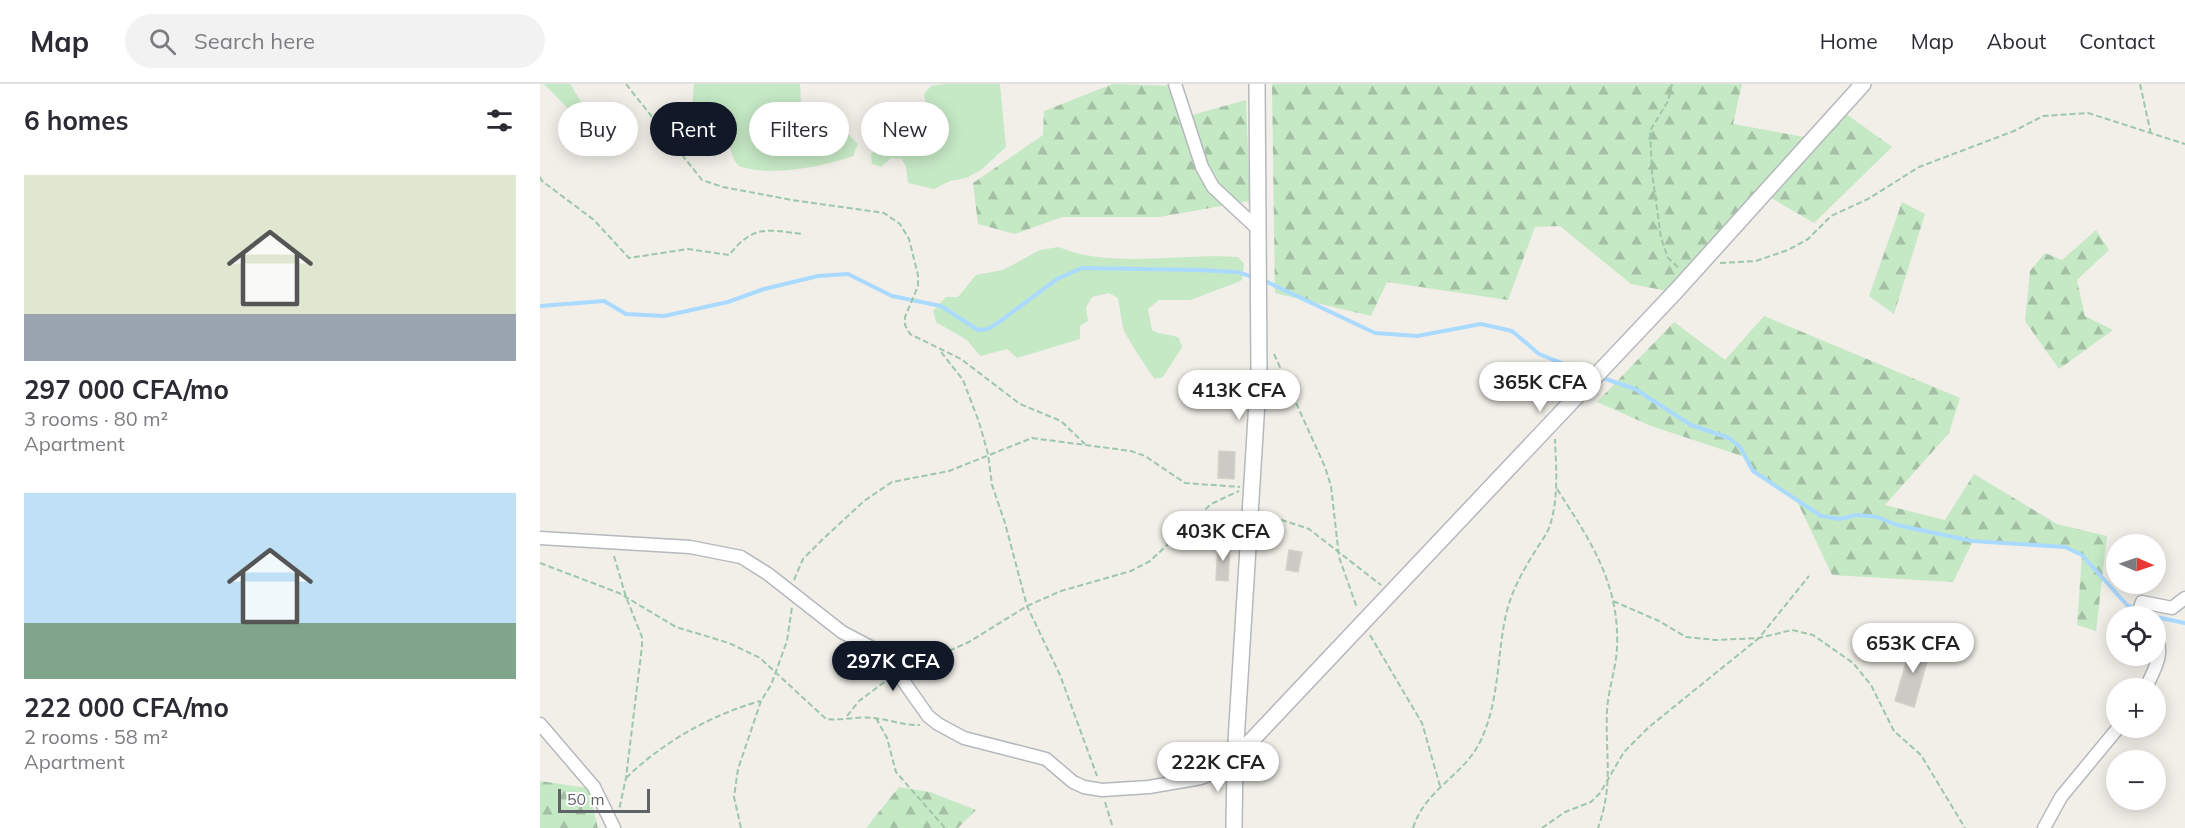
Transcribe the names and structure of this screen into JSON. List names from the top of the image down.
{
  "scale_bar": "50 m",
  "north": "right",
  "page": {
    "header": "Map",
    "search": "Search here",
    "nav": [
      "Home",
      "Map",
      "About",
      "Contact"
    ],
    "heading": "6 homes",
    "chip": [
      "Buy",
      "Rent",
      "Filters",
      "New"
    ],
    "list": [
      {
        "name": "297 000 CFA/mo",
        "note": "3 rooms · 80 m² · Apartment"
      },
      {
        "name": "222 000 CFA/mo",
        "note": "2 rooms · 58 m² · Apartment"
      }
    ],
    "price": [
      "365K CFA",
      "413K CFA",
      "403K CFA",
      "653K CFA",
      "297K CFA",
      "222K CFA"
    ],
    "map_buttons": ["+", "−"],
    "scale": "50 m"
  }
}
